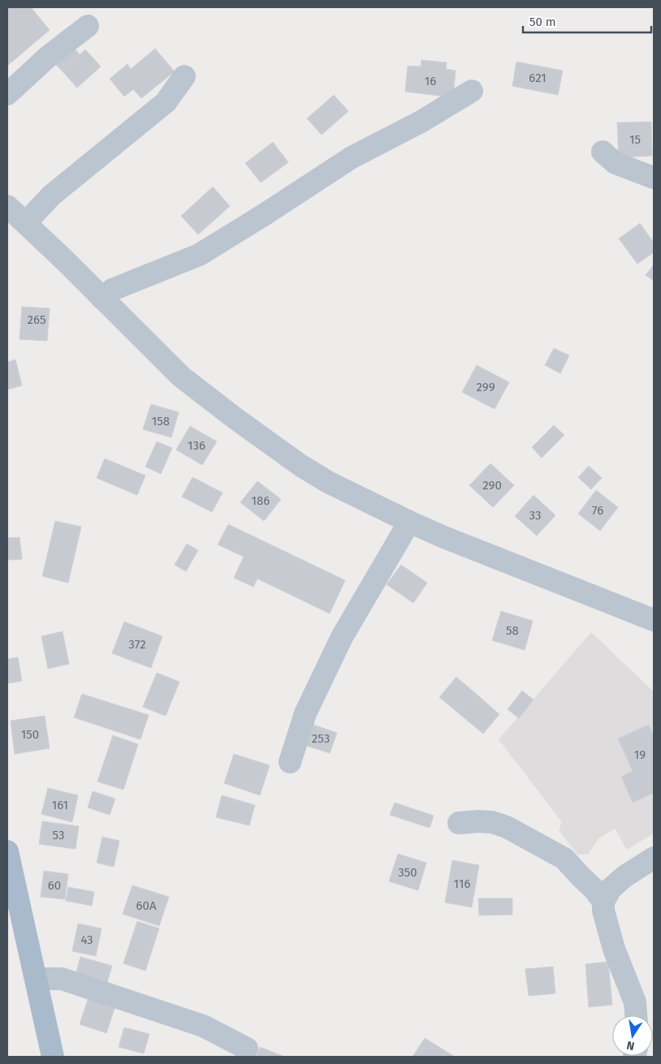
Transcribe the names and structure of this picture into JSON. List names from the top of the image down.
{
  "house_numbers": [
    "621",
    "16",
    "15",
    "265",
    "299",
    "158",
    "136",
    "290",
    "186",
    "76",
    "33",
    "58",
    "372",
    "150",
    "253",
    "19",
    "161",
    "53",
    "350",
    "116",
    "60",
    "60A",
    "43"
  ],
  "scale_bar": "50 m",
  "north": "bottom"
}
